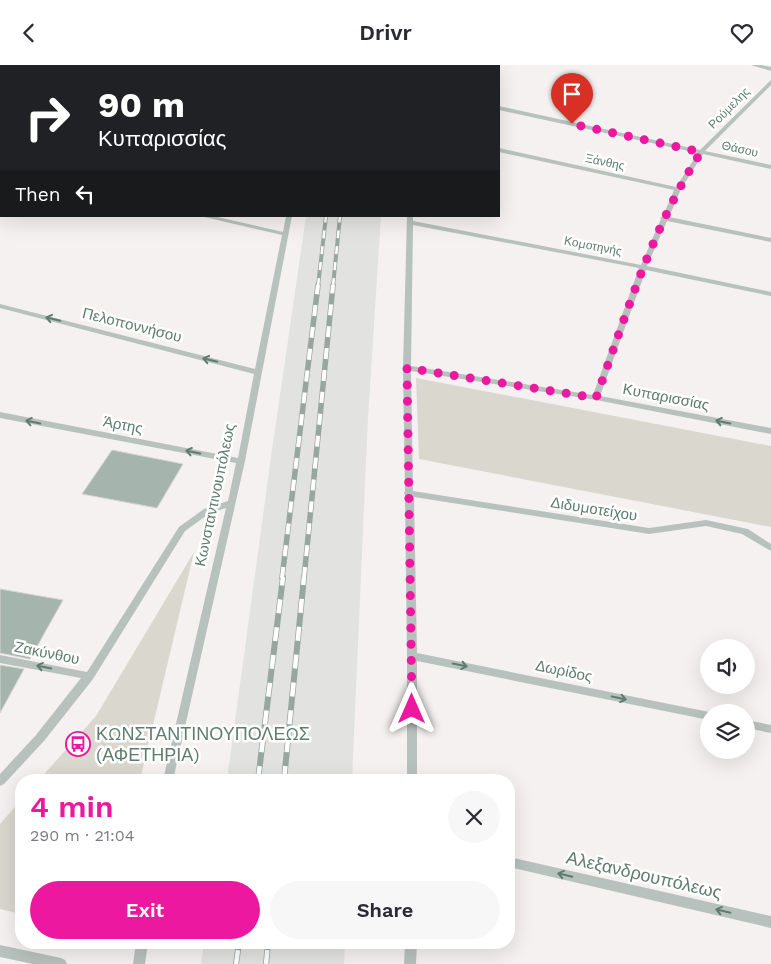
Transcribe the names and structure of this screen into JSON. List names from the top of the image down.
{
  "streets": {
    "street": [
      "Ρούμελης",
      "Θάσου",
      "Ξάνθης",
      "Κομοτηνής",
      "Πελοποννήσου",
      "Κυπαρισσίας",
      "Άρτης",
      "Κωνσταντινουπόλεως",
      "Διδυμοτείχου",
      "Ζακύνθου",
      "Δωρίδος",
      "Αλεξανδρουπόλεως"
    ]
  },
  "crossings": [
    ["Ρούμελης", "Θάσου"],
    ["Ρούμελης", "Ξάνθης"],
    ["Ρούμελης", "Κομοτηνής"],
    ["Ρούμελης", "Κυπαρισσίας"],
    ["Πελοποννήσου", "Κωνσταντινουπόλεως"],
    ["Άρτης", "Κωνσταντινουπόλεως"]
  ],
  "one_way": [
    "Πελοποννήσου",
    "Κυπαρισσίας",
    "Άρτης",
    "Ζακύνθου",
    "Δωρίδος",
    "Αλεξανδρουπόλεως"
  ],
  "places": {
    "bus stop": ["ΚΩΝΣΤΑΝΤΙΝΟΥΠΟΛΕΩΣ (ΑΦΕΤΗΡΙΑ)"]
  },
  "page": {
    "header": "Drivr",
    "turn": ["90 m", "Κυπαρισσίας"],
    "then": "Then",
    "heading": ["4 min", "290 m · 21:04"],
    "buttons": ["Exit", "Share"]
  }
}
